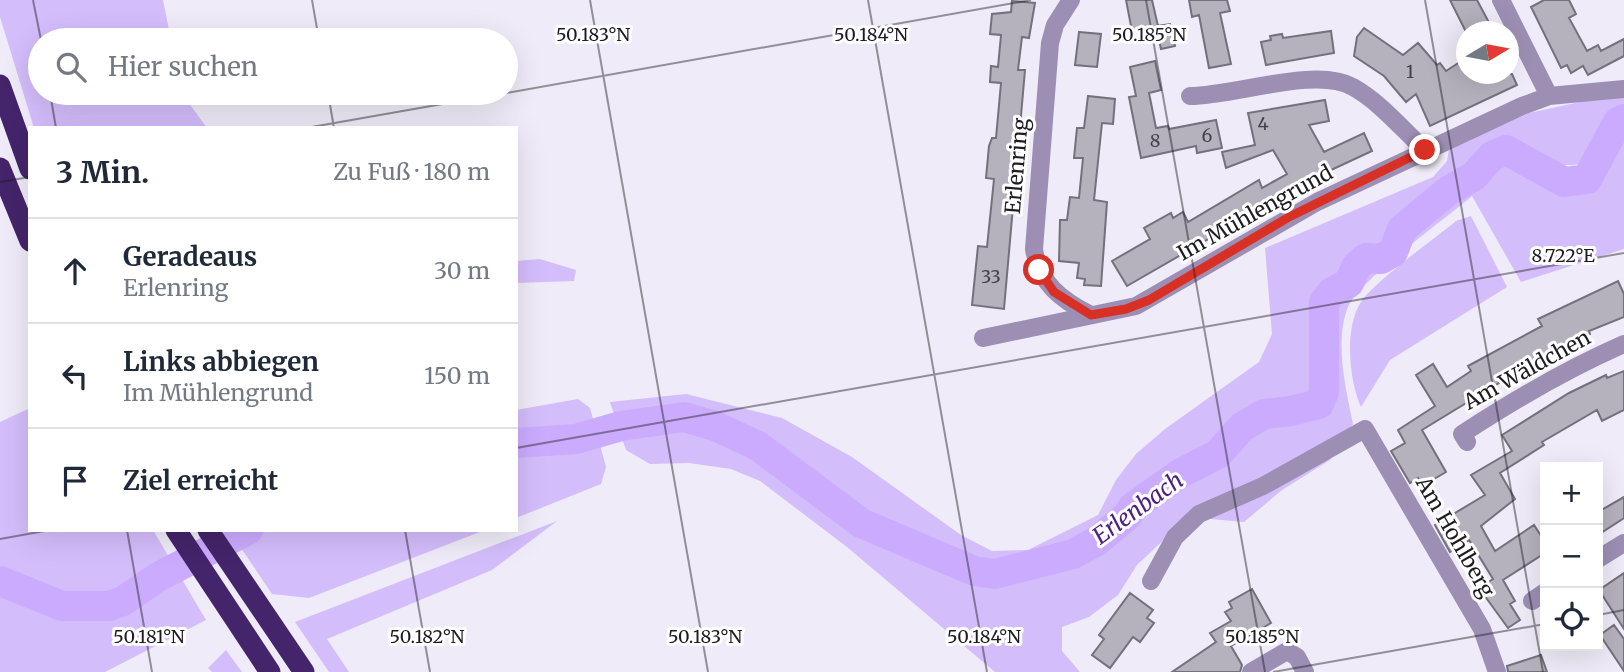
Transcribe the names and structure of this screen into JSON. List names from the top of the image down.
{
  "streets": {
    "street": [
      "Erlenring",
      "Im Mühlengrund",
      "Am Wäldchen",
      "Am Hohlberg"
    ]
  },
  "crossings": [
    ["Erlenring", "Im Mühlengrund"]
  ],
  "water": ["Erlenbach"],
  "house_numbers": [
    "1",
    "4",
    "6",
    "8",
    "33"
  ],
  "north": "right",
  "page": {
    "search": "Hier suchen",
    "heading": ["3 Min.", "Zu Fuß · 180 m"],
    "list": [
      ["Geradeaus", "Erlenring", "30 m"],
      ["Links abbiegen", "Im Mühlengrund", "150 m"],
      "Ziel erreicht"
    ],
    "map_buttons": ["+", "−"]
  },
  "coordinates": [
    "50.183°N",
    "50.184°N",
    "50.185°N",
    "8.722°E",
    "50.181°N",
    "50.182°N"
  ]
}
